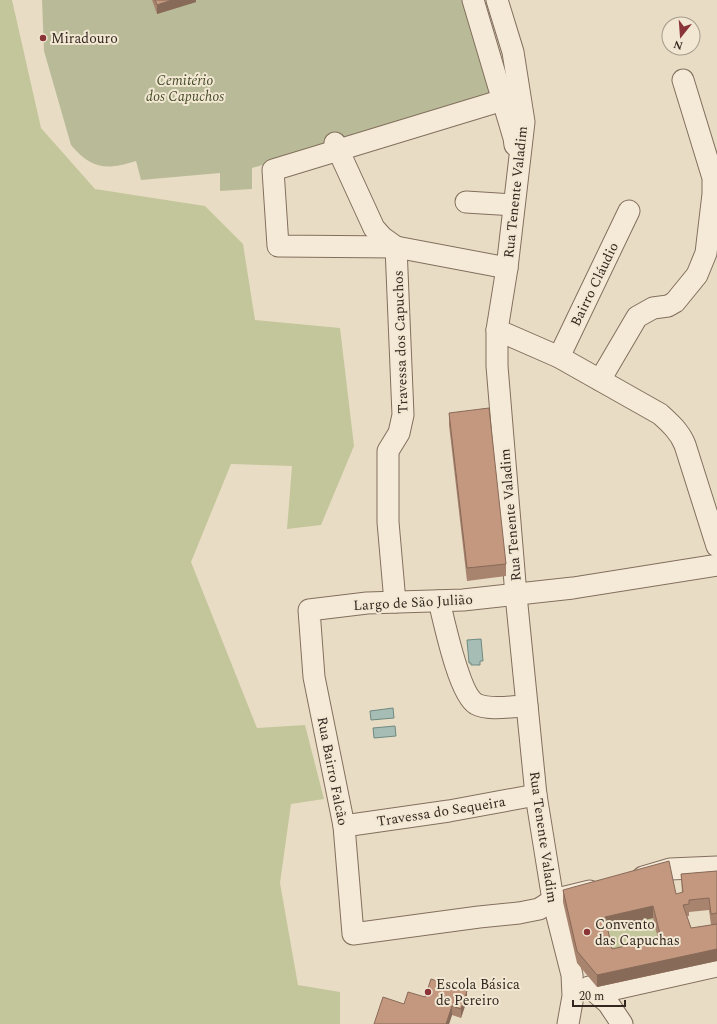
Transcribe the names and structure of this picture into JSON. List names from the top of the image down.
{
  "streets": {
    "street": [
      "Rua Tenente Valadim",
      "Bairro Cláudio",
      "Travessa dos Capuchos",
      "Largo de São Julião",
      "Rua Bairro Falcão",
      "Travessa do Sequeira"
    ]
  },
  "crossings": [
    ["Rua Tenente Valadim", "Largo de São Julião"],
    ["Rua Tenente Valadim", "Rua Bairro Falcão"],
    ["Rua Tenente Valadim", "Travessa do Sequeira"],
    ["Travessa dos Capuchos", "Largo de São Julião"],
    ["Largo de São Julião", "Rua Bairro Falcão"],
    ["Rua Bairro Falcão", "Travessa do Sequeira"]
  ],
  "parks": ["Cemitério dos Capuchos"],
  "places": ["Miradouro", "Convento das Capuchas", "Escola Básica de Pereiro"],
  "scale_bar": "20 m",
  "north": "bottom"
}
